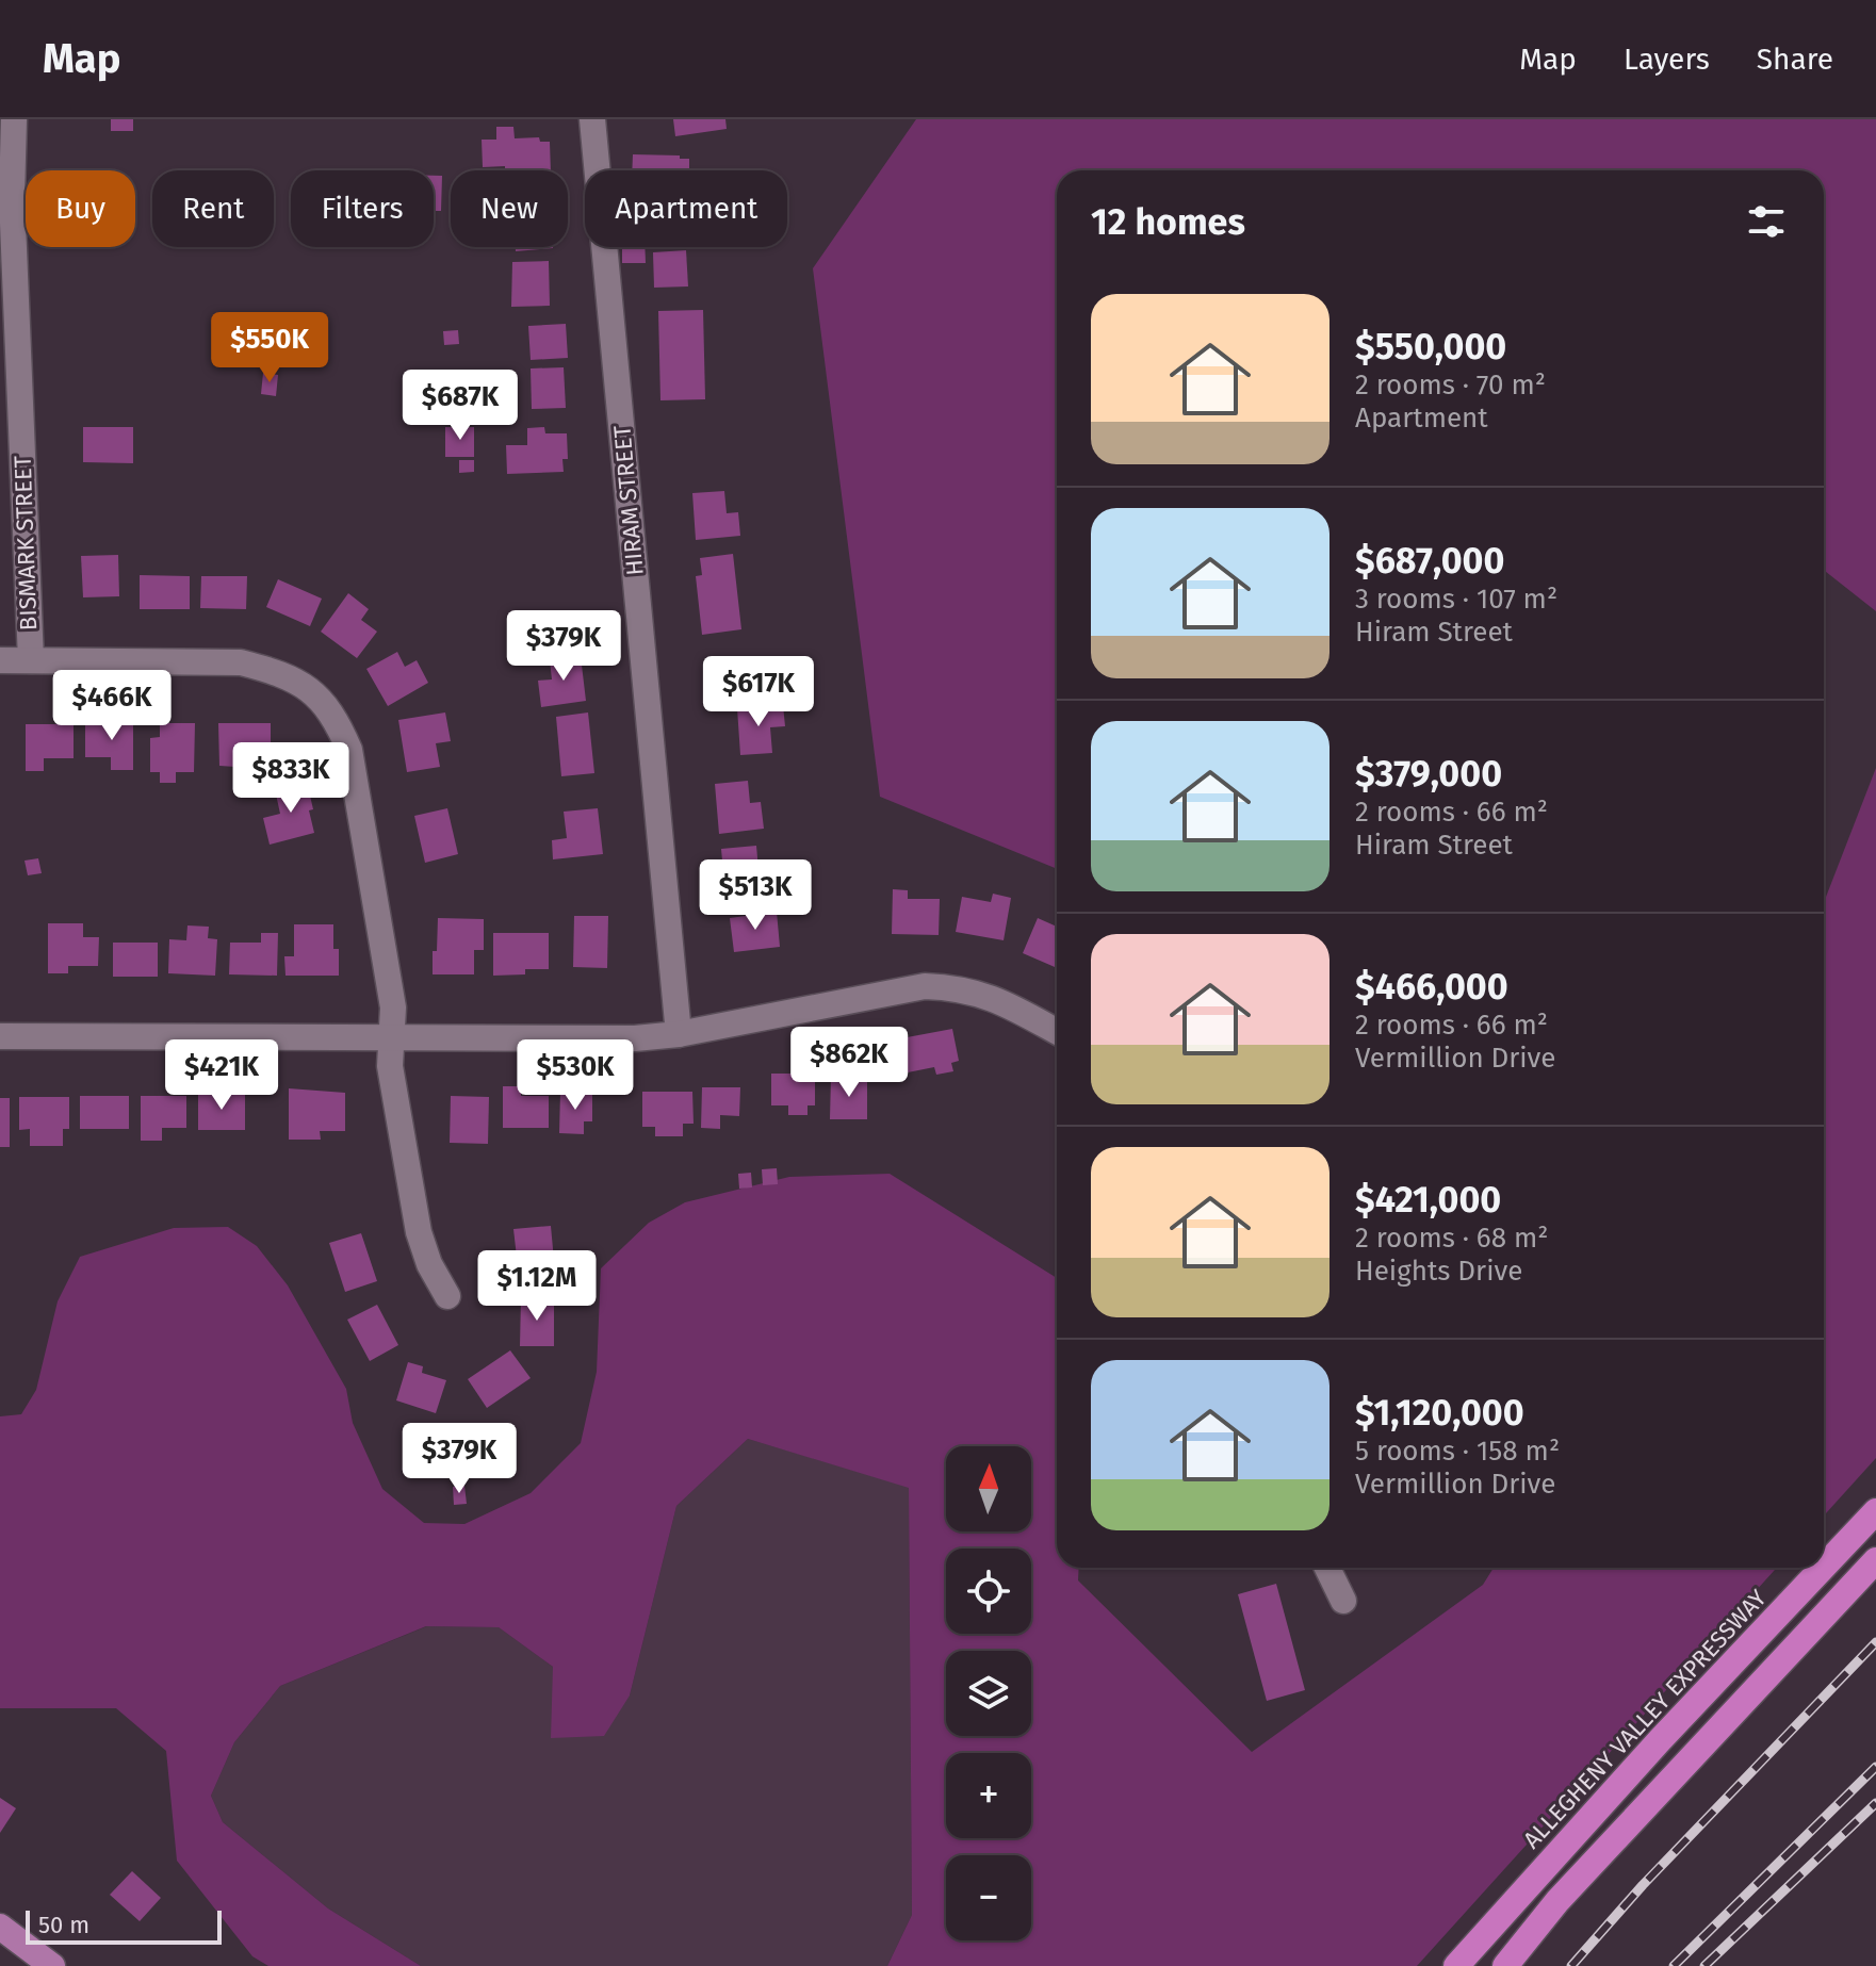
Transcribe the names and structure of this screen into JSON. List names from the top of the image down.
{
  "streets": {
    "highway": ["ALLEGHENY VALLEY EXPRESSWAY"],
    "street": ["HIRAM STREET", "BISMARK STREET"]
  },
  "scale_bar": "50 m",
  "north": "top",
  "page": {
    "header": "Map",
    "nav": ["Map", "Layers", "Share"],
    "chip": [
      "Buy",
      "Rent",
      "Filters",
      "New",
      "Apartment"
    ],
    "heading": "12 homes",
    "list": [
      {
        "name": "$550,000",
        "note": "2 rooms · 70 m² · Apartment"
      },
      {
        "name": "$687,000",
        "note": "3 rooms · 107 m² · Hiram Street"
      },
      {
        "name": "$379,000",
        "note": "2 rooms · 66 m² · Hiram Street"
      },
      {
        "name": "$466,000",
        "note": "2 rooms · 66 m² · Vermillion Drive"
      },
      {
        "name": "$421,000",
        "note": "2 rooms · 68 m² · Heights Drive"
      },
      {
        "name": "$1,120,000",
        "note": "5 rooms · 158 m² · Vermillion Drive"
      }
    ],
    "price": [
      "$550K",
      "$687K",
      "$379K",
      "$617K",
      "$466K",
      "$833K",
      "$513K",
      "$862K",
      "$421K",
      "$530K",
      "$1.12M",
      "$379K"
    ],
    "map_buttons": ["+", "−"],
    "scale": "50 m"
  }
}
